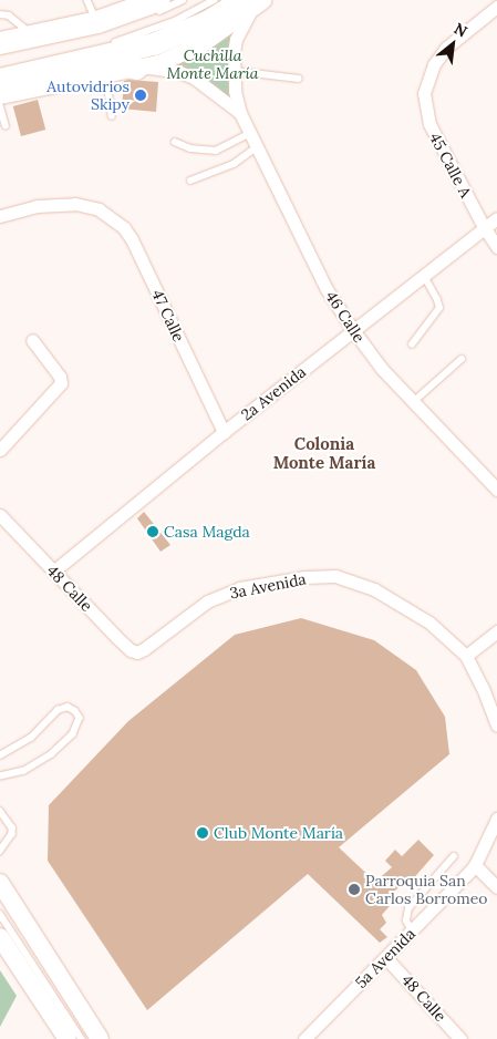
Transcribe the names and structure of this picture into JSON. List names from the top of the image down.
{
  "streets": {
    "street": [
      "45 Calle A",
      "47 Calle",
      "46 Calle",
      "2a Avenida",
      "3a Avenida",
      "48 Calle",
      "5a Avenida"
    ]
  },
  "crossings": [
    ["45 Calle A", "2a Avenida"],
    ["47 Calle", "2a Avenida"],
    ["46 Calle", "2a Avenida"],
    ["2a Avenida", "48 Calle"],
    ["3a Avenida", "48 Calle"],
    ["48 Calle", "5a Avenida"]
  ],
  "districts": ["Colonia Monte María"],
  "parks": ["Cuchilla Monte María"],
  "places": [
    "Autovidrios Skipy",
    "Casa Magda",
    "Club Monte María",
    "Parroquia San Carlos Borromeo"
  ],
  "north": "top right"
}
